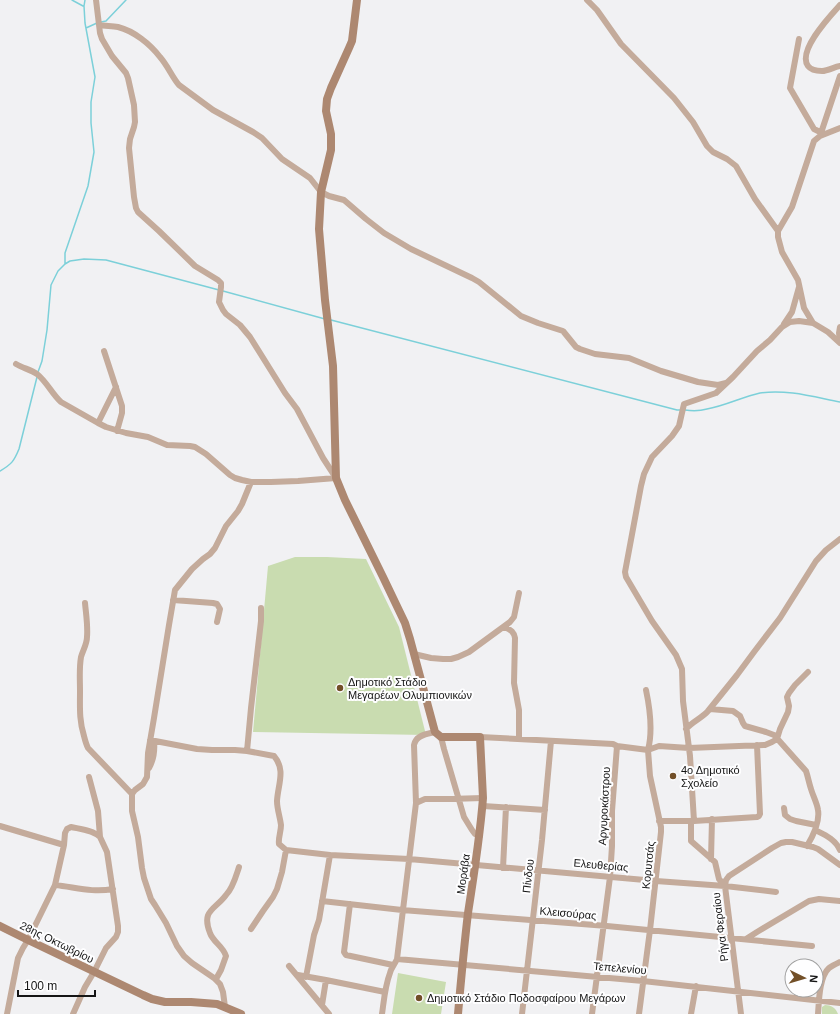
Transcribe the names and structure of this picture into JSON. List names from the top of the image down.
{
  "streets": {
    "street": [
      "Αργυροκάστρου",
      "Ελευθερίας",
      "Κορυτσάς",
      "Μοράβα",
      "Πίνδου",
      "Κλεισούρας",
      "Ρήγα Φεραίου",
      "28ης Οκτωβρίου",
      "Τεπελενίου"
    ]
  },
  "crossings": [
    ["Αργυροκάστρου", "Ελευθερίας"],
    ["Αργυροκάστρου", "Κλεισούρας"],
    ["Αργυροκάστρου", "Τεπελενίου"],
    ["Ελευθερίας", "Κορυτσάς"],
    ["Ελευθερίας", "Μοράβα"],
    ["Ελευθερίας", "Πίνδου"],
    ["Ελευθερίας", "Ρήγα Φεραίου"],
    ["Κορυτσάς", "Κλεισούρας"],
    ["Κορυτσάς", "Τεπελενίου"],
    ["Μοράβα", "Κλεισούρας"],
    ["Μοράβα", "Τεπελενίου"],
    ["Πίνδου", "Κλεισούρας"],
    ["Πίνδου", "Τεπελενίου"],
    ["Κλεισούρας", "Ρήγα Φεραίου"],
    ["Ρήγα Φεραίου", "Τεπελενίου"]
  ],
  "places": ["Δημοτικό Στάδιο Μεγαρέων Ολυμπιονικών", "4ο Δημοτικό Σχολείο", "Δημοτικό Στάδιο Ποδοσφαίρου Μεγάρων"],
  "scale_bar": "100 m",
  "north": "right"
}
